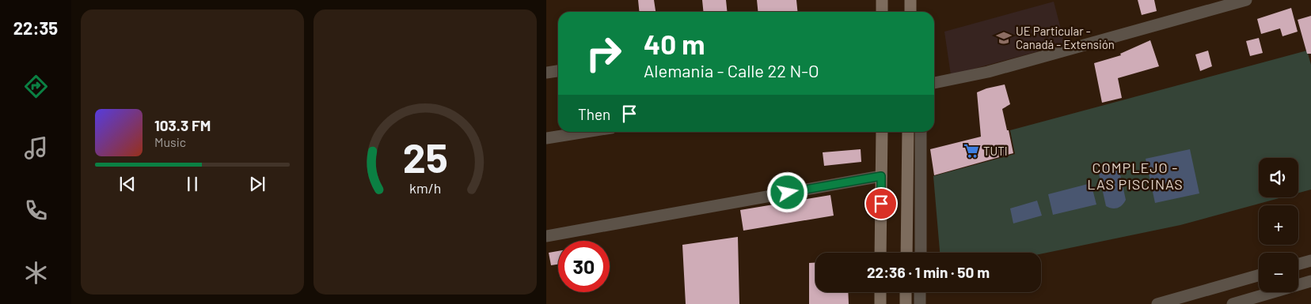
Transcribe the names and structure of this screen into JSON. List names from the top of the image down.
{
  "districts": ["COMPLEJO - LAS PISCINAS"],
  "places": {
    "school or university": ["UE Particular - Canadá - Extensión"],
    "supermarket": ["TUTI"]
  },
  "page": {
    "tabs": "22:35",
    "turn": ["40 m", "Alemania - Calle 22 N-O"],
    "then": "Then",
    "song": ["103.3 FM", "Music"],
    "map_buttons": ["+", "−"],
    "limit": "30",
    "trip": "22:36 · 1 min · 50 m",
    "gauge": ["25", "km/h"]
  }
}
